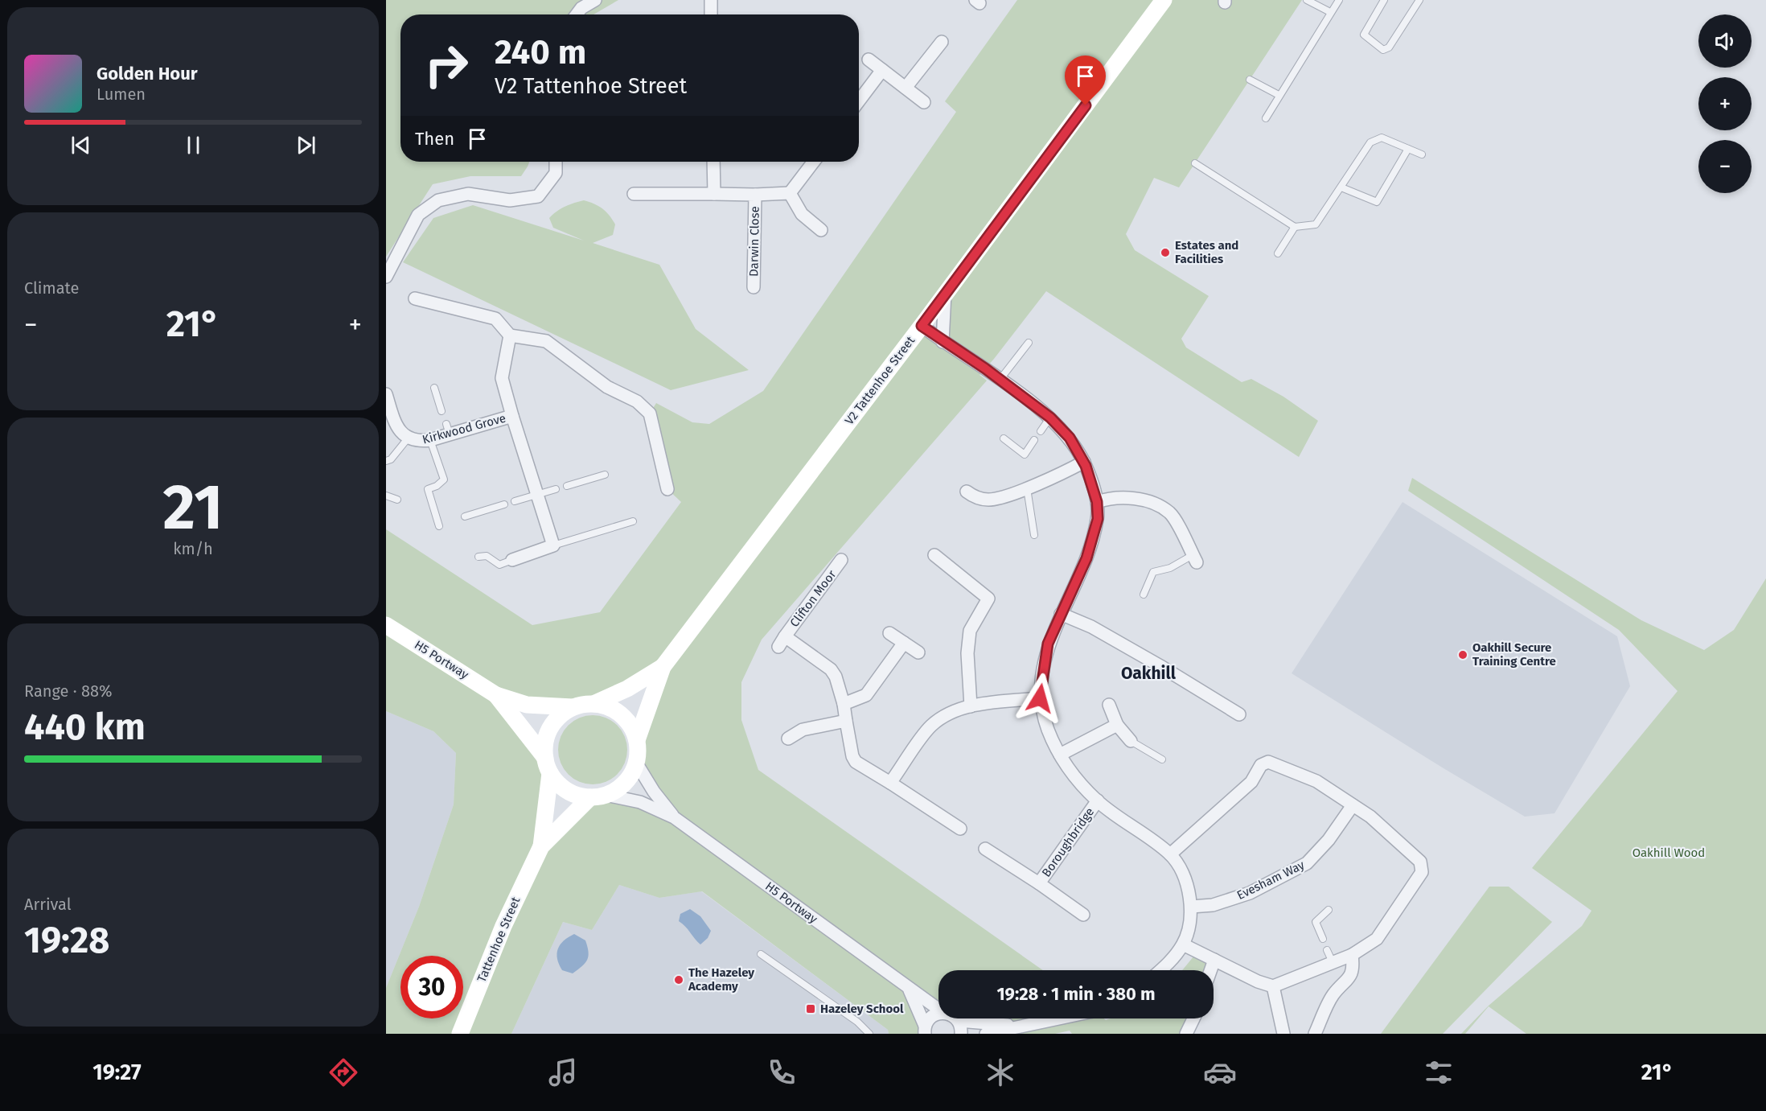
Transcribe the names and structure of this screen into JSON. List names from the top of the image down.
{
  "streets": {
    "street": [
      "Darwin Close",
      "V2 Tattenhoe Street",
      "Kirkwood Grove",
      "Clifton Moor",
      "H5 Portway",
      "Boroughbridge",
      "Evesham Way",
      "Tattenhoe Street"
    ]
  },
  "crossings": [
    ["V2 Tattenhoe Street", "H5 Portway"],
    ["V2 Tattenhoe Street", "Tattenhoe Street"],
    ["H5 Portway", "Tattenhoe Street"]
  ],
  "districts": ["Oakhill"],
  "parks": ["Oakhill Wood"],
  "places": {
    "other": ["Estates and Facilities", "Oakhill Secure Training Centre", "The Hazeley Academy"],
    "transit": ["Hazeley School"]
  },
  "page": {
    "map_buttons": ["+", "−"],
    "turn": ["240 m", "V2 Tattenhoe Street"],
    "song": ["Golden Hour", "Lumen"],
    "then": "Then",
    "tile": [
      "Climate",
      ["21", "km/h"],
      ["Range · 88%", "440 km"],
      ["Arrival", "19:28"]
    ],
    "heat": ["−", "21°", "+"],
    "limit": "30",
    "trip": "19:28 · 1 min · 380 m",
    "tabs": ["19:27", "21°"]
  }
}
